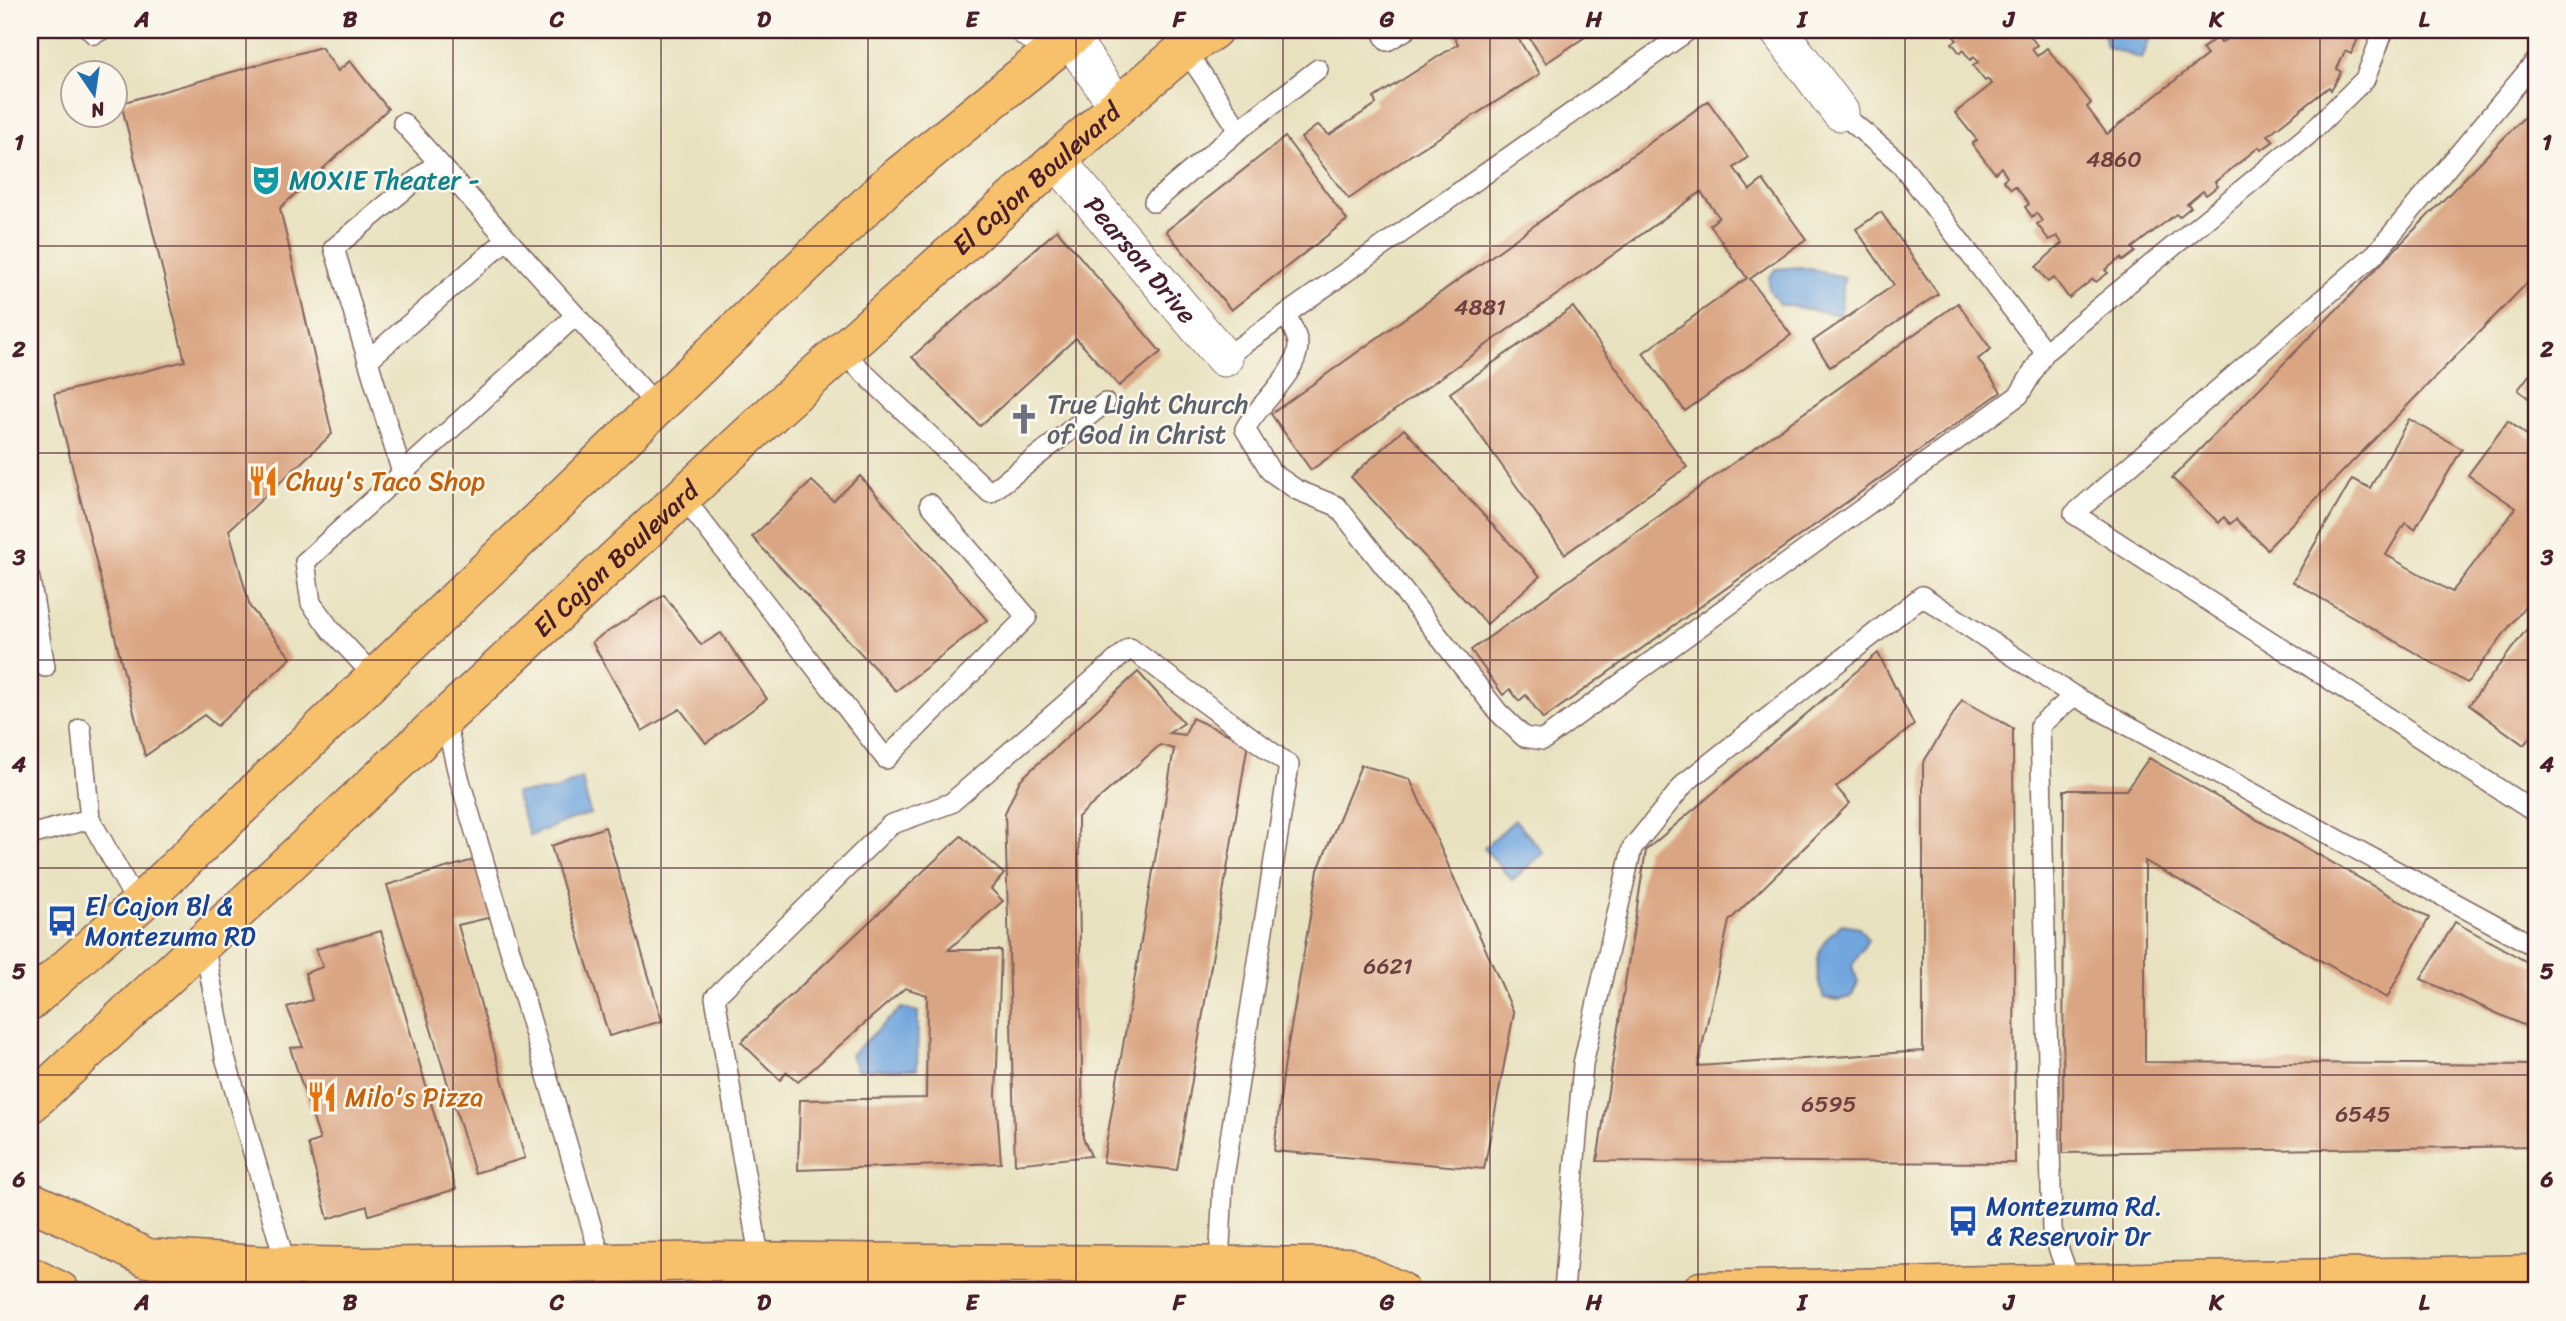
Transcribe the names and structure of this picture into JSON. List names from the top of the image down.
{
  "streets": {
    "main road": ["El Cajon Boulevard"],
    "street": ["Pearson Drive"]
  },
  "crossings": [
    ["El Cajon Boulevard", "Pearson Drive"]
  ],
  "places": {
    "theatre": ["MOXIE Theater -"],
    "church": ["True Light Church of God in Christ"],
    "restaurant": ["Chuy's Taco Shop", "Milo's Pizza"],
    "bus stop": ["El Cajon Bl & Montezuma RD", "Montezuma Rd. & Reservoir Dr"]
  },
  "house_numbers": [
    "4860",
    "4881",
    "6621",
    "6595",
    "6545"
  ],
  "north": "bottom",
  "grid": {
    "columns": [
      "A",
      "B",
      "C",
      "D",
      "E",
      "F",
      "G",
      "H",
      "I",
      "J",
      "K",
      "L"
    ],
    "rows": [
      "1",
      "2",
      "3",
      "4",
      "5",
      "6"
    ]
  }
}
